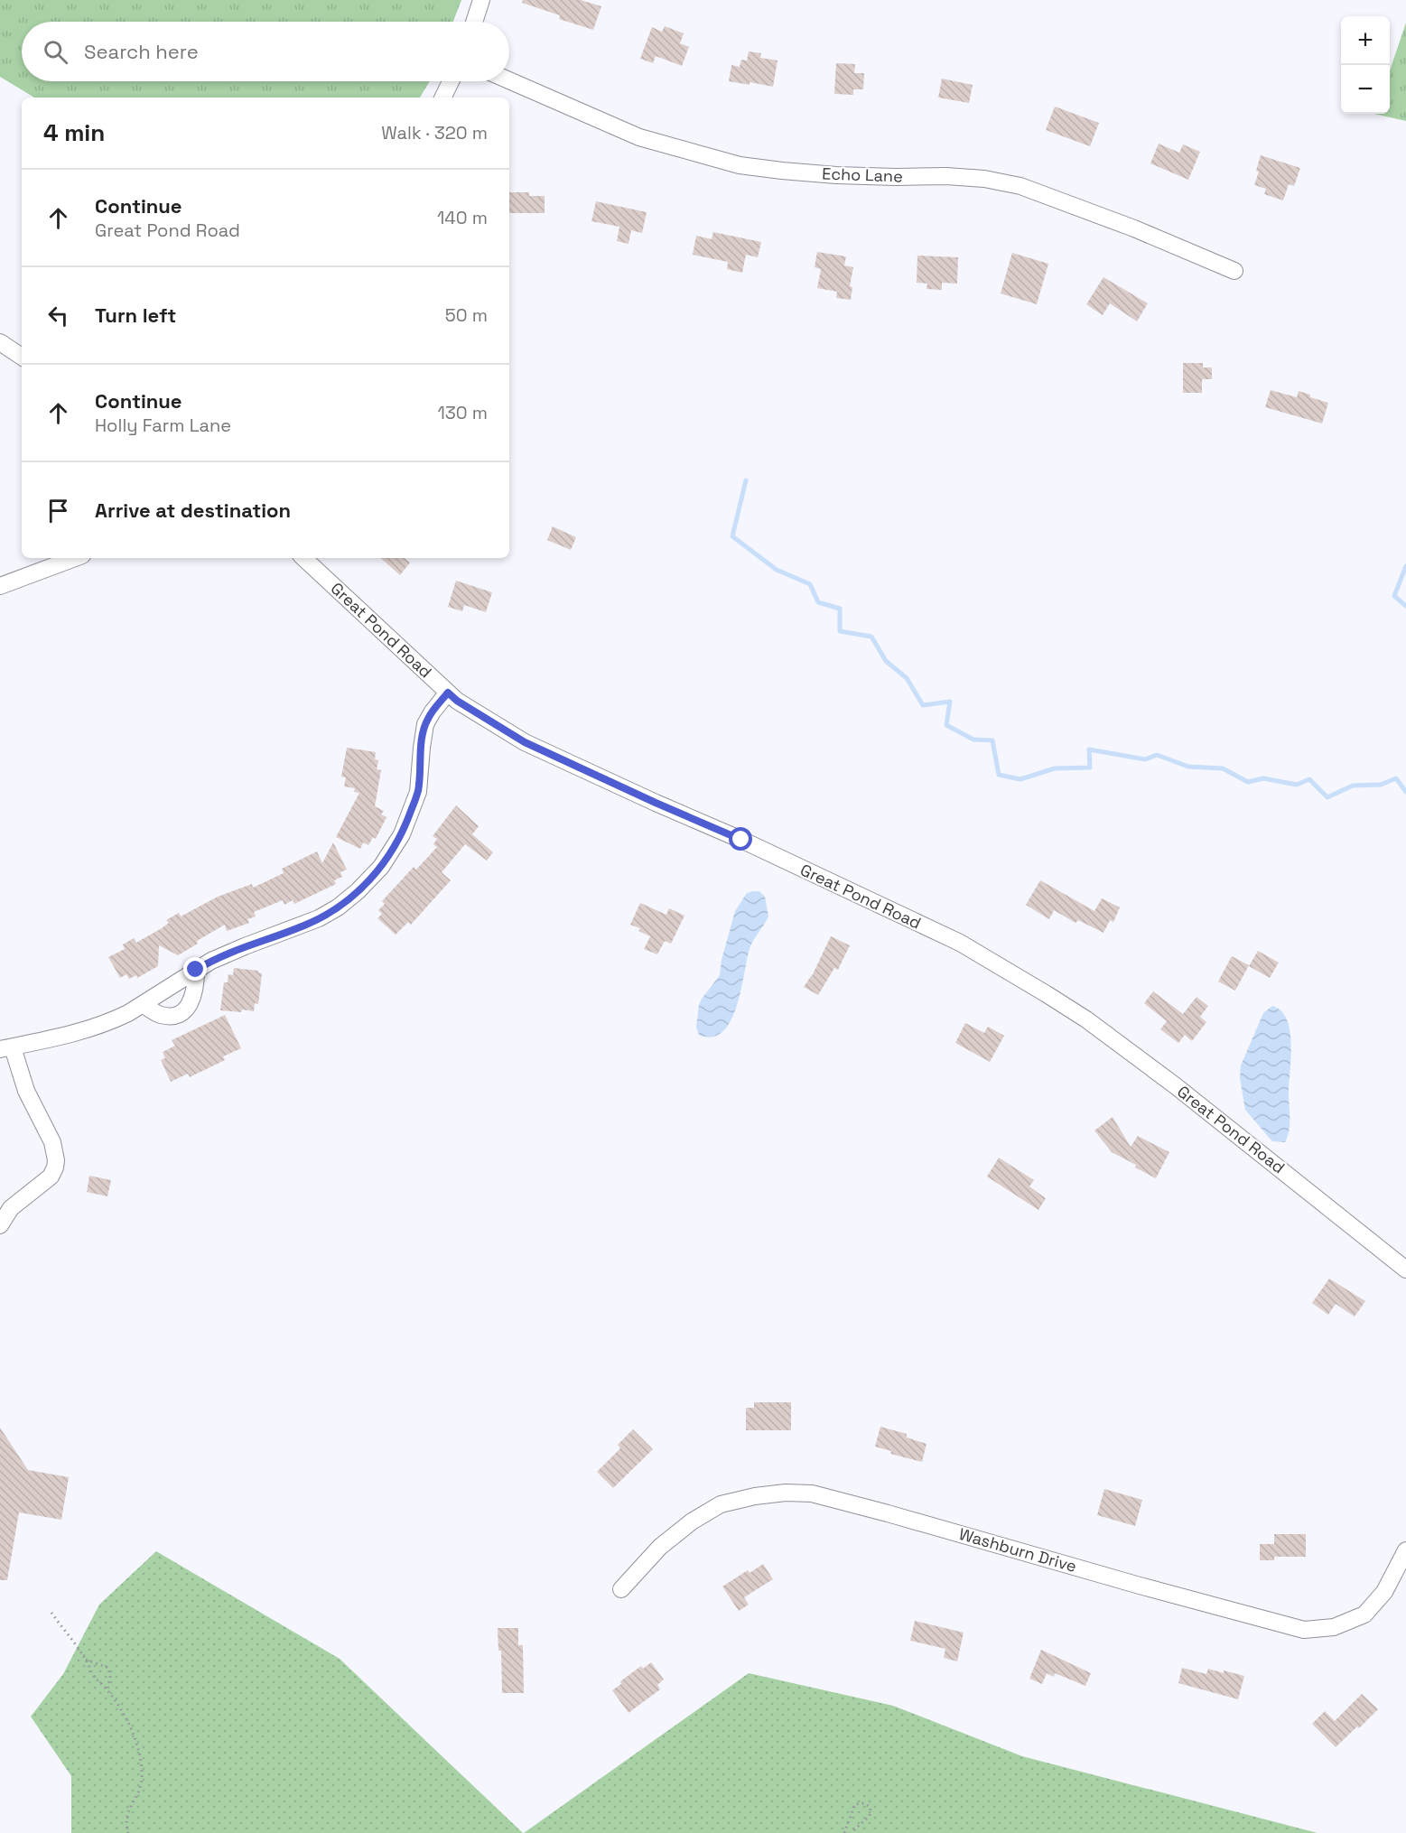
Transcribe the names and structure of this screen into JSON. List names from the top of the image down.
{
  "streets": {
    "street": ["Echo Lane", "Great Pond Road", "Washburn Drive"]
  },
  "page": {
    "map_buttons": ["+", "−"],
    "search": "Search here",
    "heading": ["4 min", "Walk · 320 m"],
    "list": [
      ["Continue", "Great Pond Road", "140 m"],
      ["Turn left", "50 m"],
      ["Continue", "Holly Farm Lane", "130 m"],
      "Arrive at destination"
    ]
  }
}
